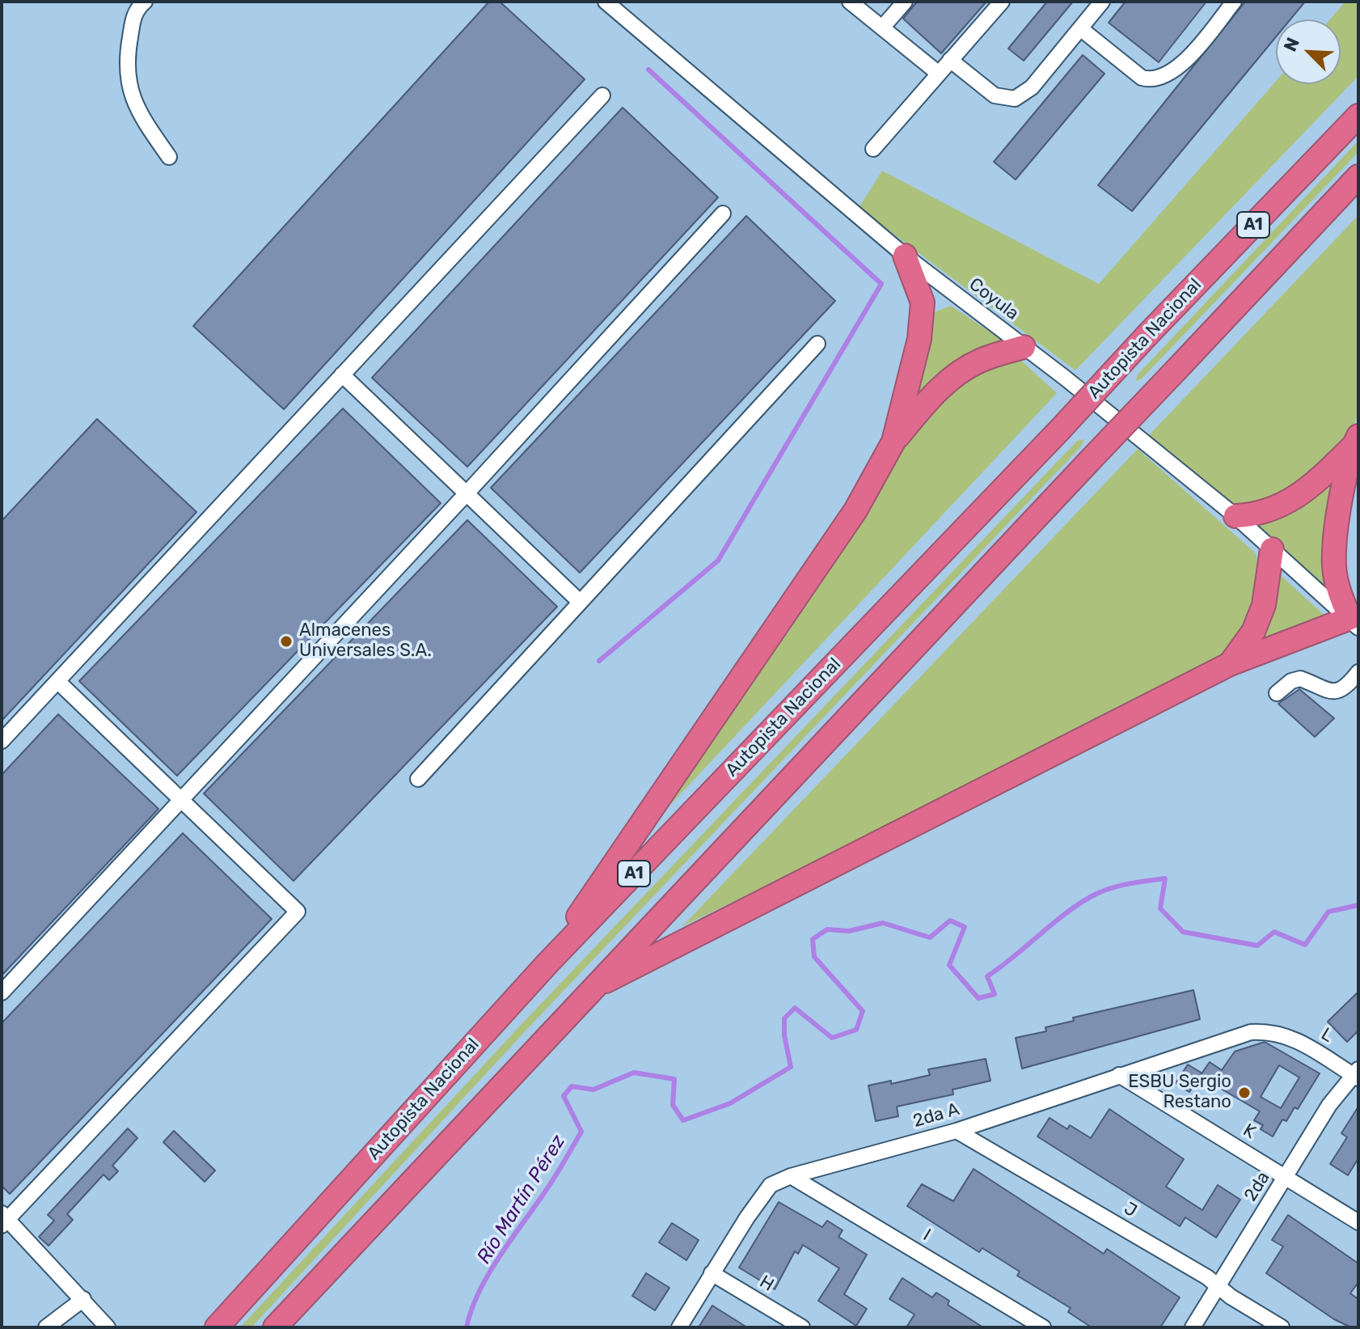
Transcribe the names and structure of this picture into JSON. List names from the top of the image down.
{
  "streets": {
    "highway": ["A1", "Autopista Nacional"],
    "street": [
      "Coyula",
      "L",
      "2da A",
      "K",
      "2da",
      "J",
      "I",
      "H"
    ]
  },
  "crossings": [
    ["L", "2da A"],
    ["L", "2da"],
    ["2da A", "K"],
    ["2da A", "J"],
    ["2da A", "I"],
    ["2da A", "H"],
    ["K", "2da"],
    ["2da", "J"]
  ],
  "water": ["Río Martín Pérez"],
  "places": ["Almacenes Universales S.A.", "ESBU Sergio Restano"],
  "north": "top left"
}
